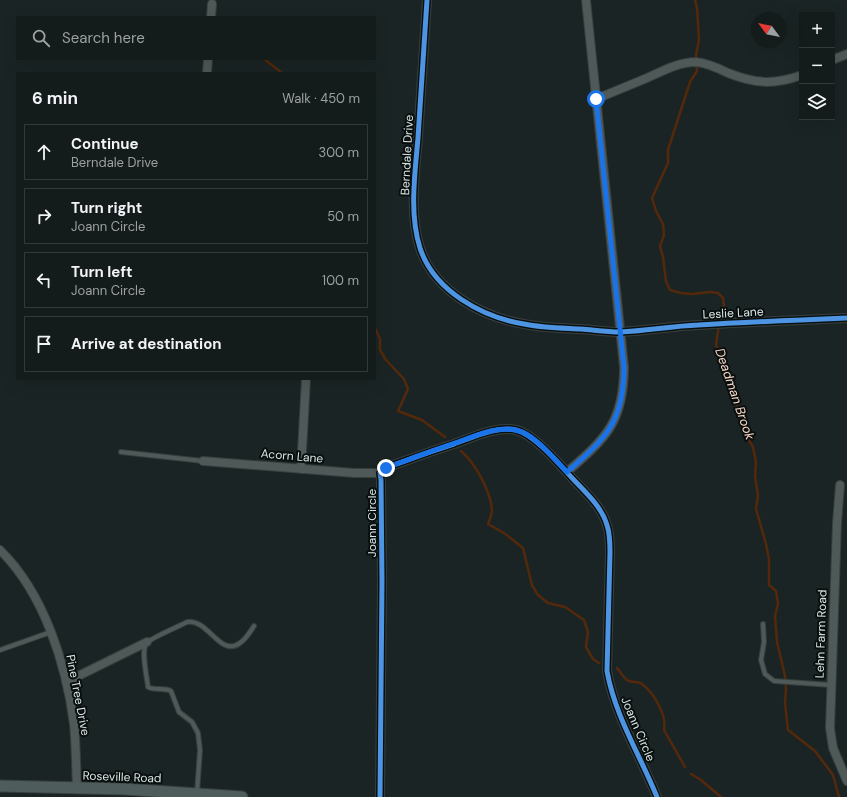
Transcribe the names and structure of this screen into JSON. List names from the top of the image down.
{
  "streets": {
    "street": [
      "Berndale Drive",
      "Leslie Lane",
      "Acorn Lane",
      "Joann Circle",
      "Lehn Farm Road",
      "Pine Tree Drive",
      "Roseville Road"
    ]
  },
  "crossings": [
    ["Berndale Drive", "Leslie Lane"],
    ["Acorn Lane", "Joann Circle"],
    ["Pine Tree Drive", "Roseville Road"]
  ],
  "water": ["Deadman Brook"],
  "north": "top left",
  "page": {
    "map_buttons": ["+", "−"],
    "search": "Search here",
    "heading": ["6 min", "Walk · 450 m"],
    "list": [
      ["Continue", "Berndale Drive", "300 m"],
      ["Turn right", "Joann Circle", "50 m"],
      ["Turn left", "Joann Circle", "100 m"],
      "Arrive at destination"
    ]
  }
}
